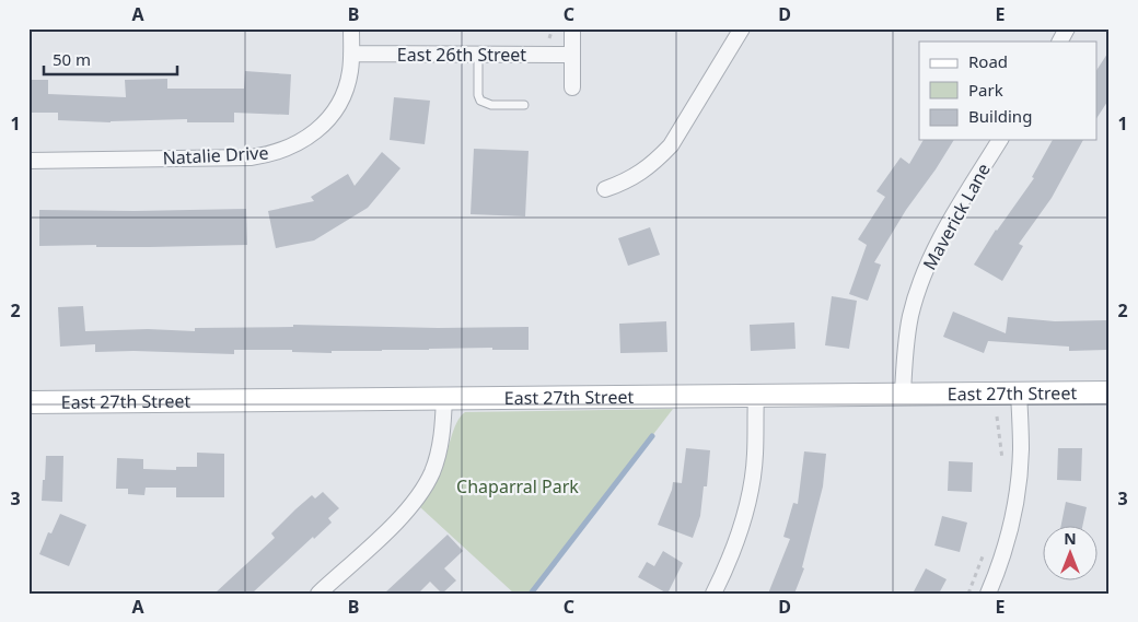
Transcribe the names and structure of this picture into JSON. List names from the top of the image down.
{
  "streets": {
    "street": [
      "East 26th Street",
      "Natalie Drive",
      "Maverick Lane",
      "East 27th Street"
    ]
  },
  "crossings": [
    ["East 26th Street", "Natalie Drive"],
    ["Maverick Lane", "East 27th Street"]
  ],
  "parks": ["Chaparral Park"],
  "legend": ["Road", "Park", "Building"],
  "scale_bar": "50 m",
  "north": "top",
  "grid": {
    "columns": [
      "A",
      "B",
      "C",
      "D",
      "E"
    ],
    "rows": ["1", "2", "3"]
  }
}
